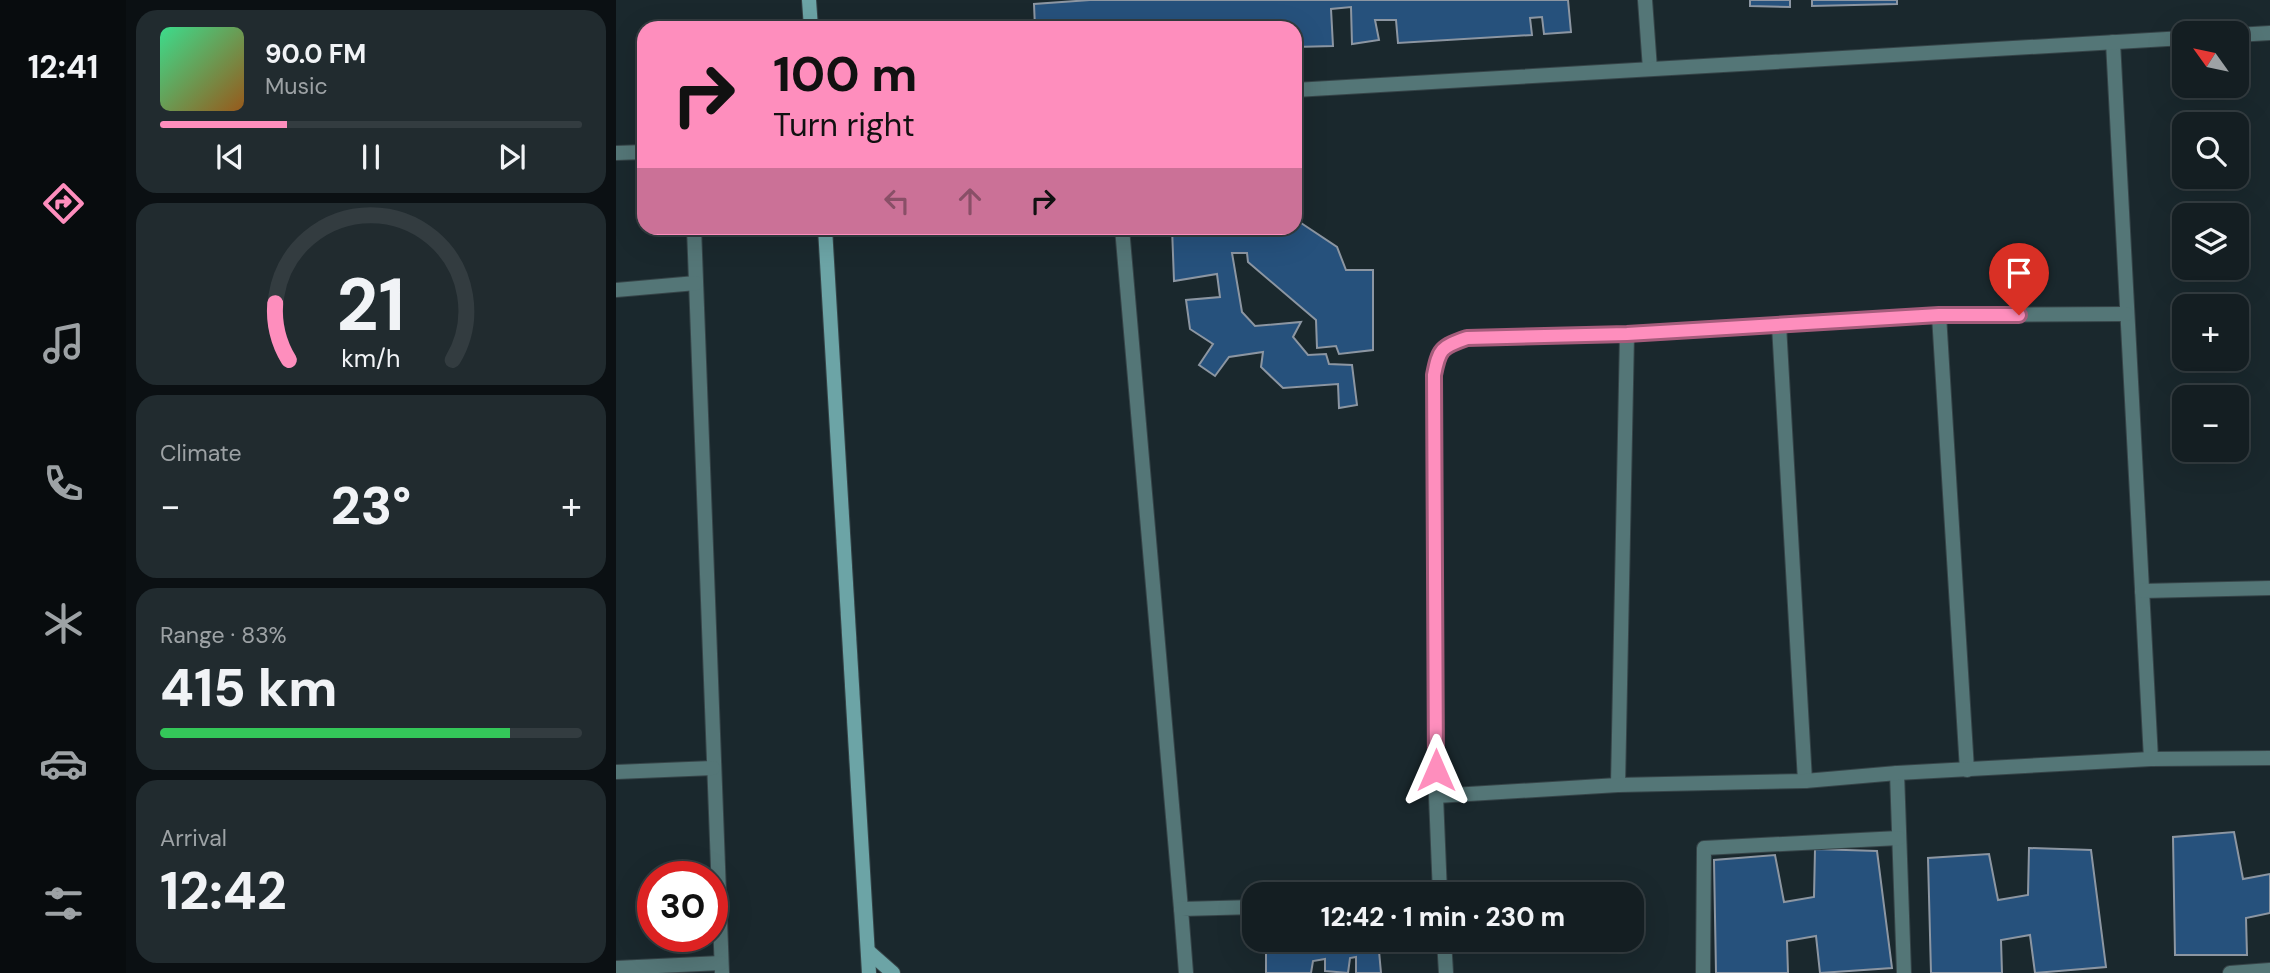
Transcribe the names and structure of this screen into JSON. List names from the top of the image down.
{
  "north": "top left",
  "page": {
    "tabs": "12:41",
    "map_buttons": ["+", "−"],
    "turn": ["100 m", "Turn right"],
    "song": ["90.0 FM", "Music"],
    "tile": [
      "Climate",
      ["Range · 83%", "415 km"],
      ["Arrival", "12:42"]
    ],
    "heat": ["−", "23°", "+"],
    "limit": "30",
    "trip": "12:42 · 1 min · 230 m",
    "gauge": ["21", "km/h"]
  }
}
